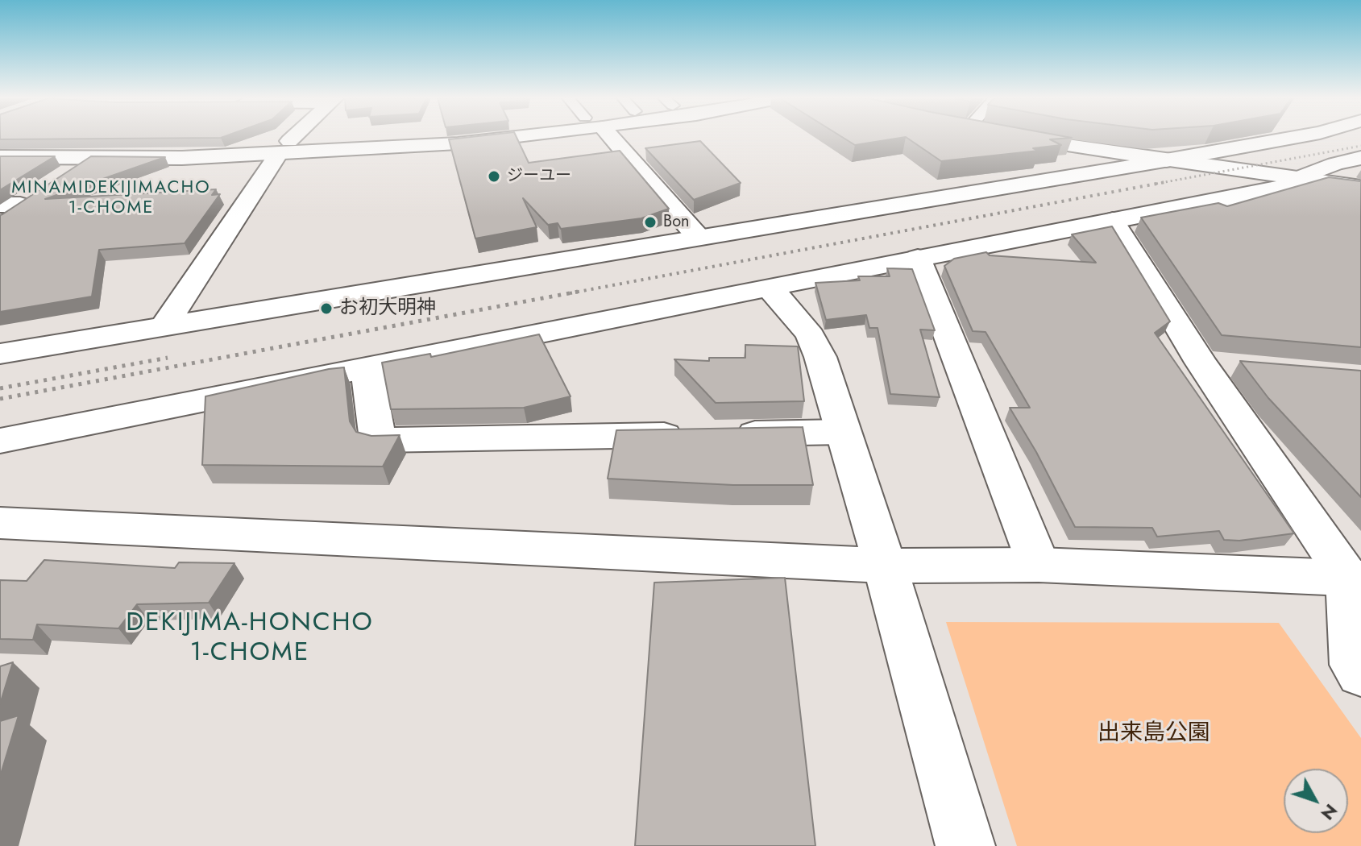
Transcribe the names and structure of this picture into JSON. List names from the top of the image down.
{
  "districts": ["MINAMIDEKIJIMACHO 1-CHOME", "DEKIJIMA-HONCHO 1-CHOME"],
  "parks": ["出来島公園"],
  "places": ["ジーユー", "Bon", "お初大明神"],
  "north": "bottom right"
}
